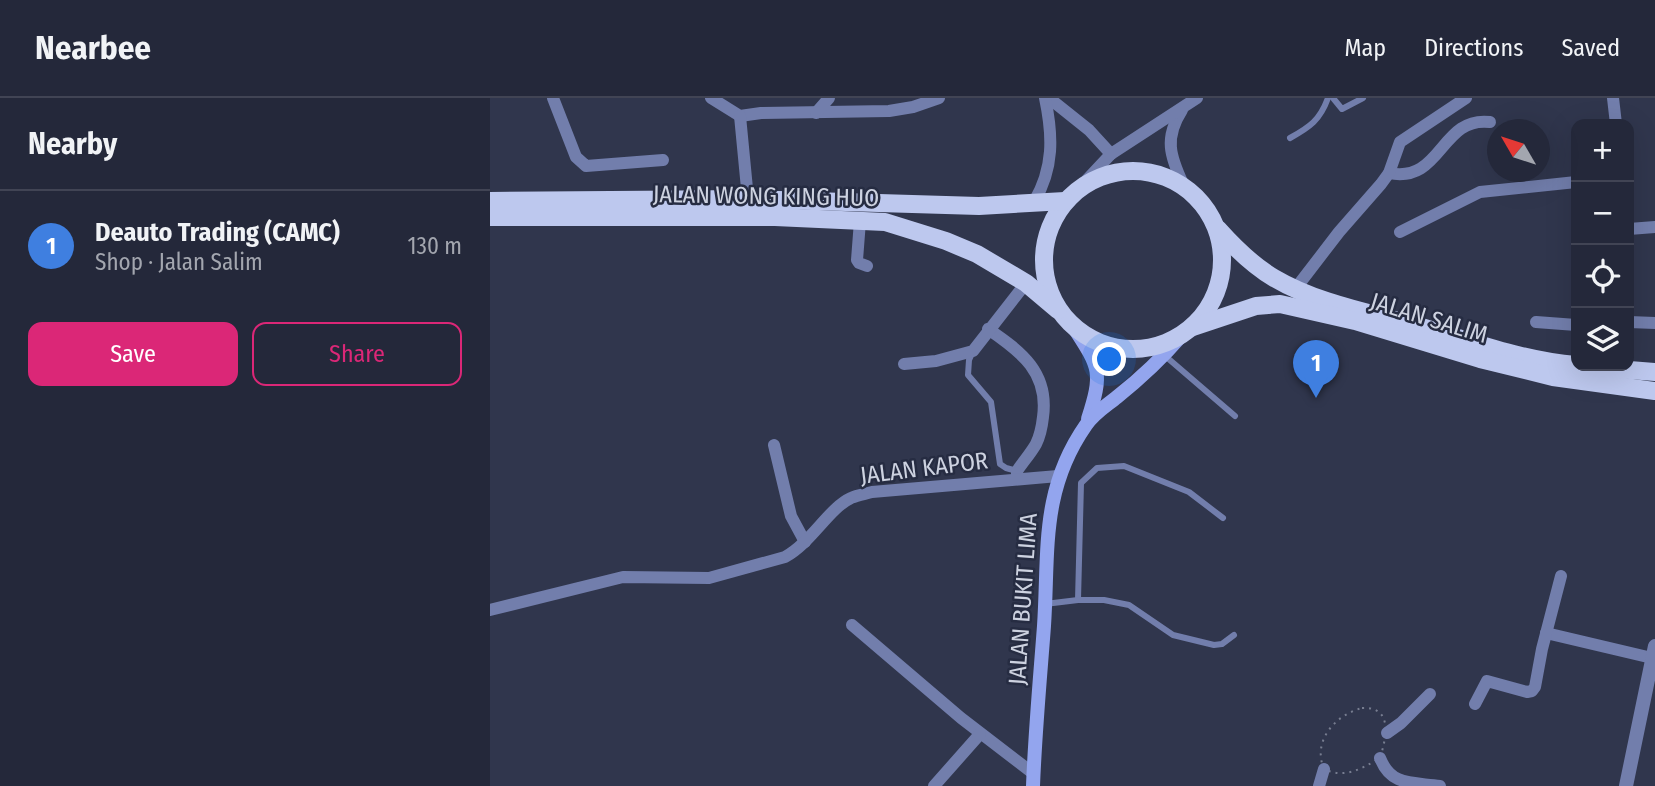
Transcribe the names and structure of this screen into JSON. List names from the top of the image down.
{
  "streets": {
    "main road": ["JALAN WONG KING HUO", "JALAN SALIM", "JALAN BUKIT LIMA"],
    "street": ["JALAN KAPOR"]
  },
  "crossings": [
    ["JALAN WONG KING HUO", "JALAN SALIM"],
    ["JALAN KAPOR", "JALAN BUKIT LIMA"]
  ],
  "north": "top left",
  "page": {
    "header": "Nearbee",
    "nav": ["Map", "Directions", "Saved"],
    "heading": "Nearby",
    "map_buttons": ["+", "−"],
    "list": [
      {
        "mark": "1",
        "name": "Deauto Trading (CAMC)",
        "note": "Shop · Jalan Salim",
        "value": "130 m"
      }
    ],
    "buttons": ["Save", "Share"],
    "pins": "1"
  }
}
